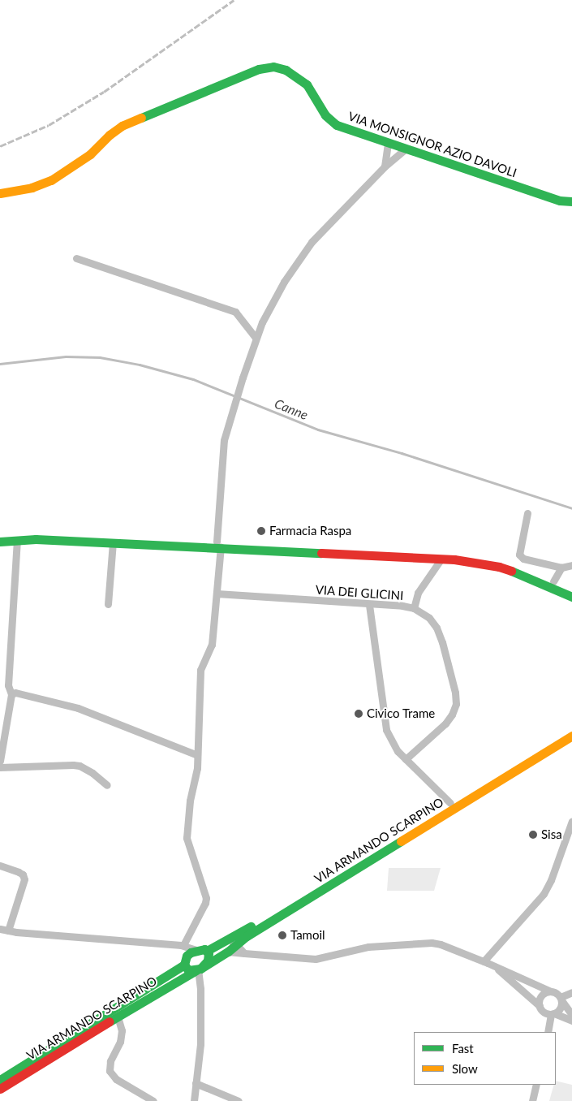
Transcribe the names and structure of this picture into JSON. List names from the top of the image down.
{
  "streets": {
    "street": ["VIA MONSIGNOR AZIO DAVOLI", "VIA DEI GLICINI", "VIA ARMANDO SCARPINO"]
  },
  "water": ["Canne"],
  "places": [
    "Farmacia Raspa",
    "Civico Trame",
    "Sisa",
    "Tamoil"
  ],
  "legend": ["Fast", "Slow"]
}
